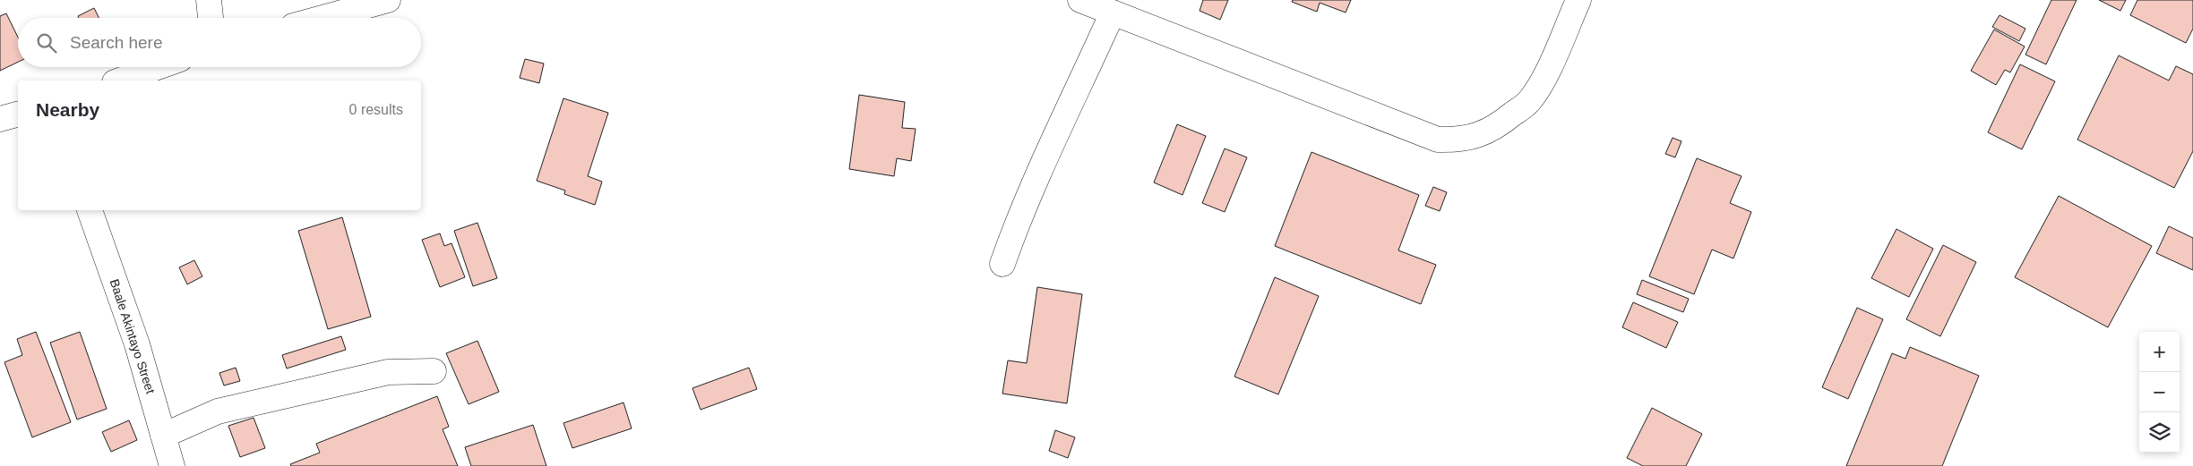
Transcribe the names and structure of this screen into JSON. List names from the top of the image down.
{
  "streets": {
    "street": ["Baale Akintayo Street"]
  },
  "page": {
    "search": "Search here",
    "heading": ["Nearby", "0 results"],
    "map_buttons": ["+", "−"]
  }
}
